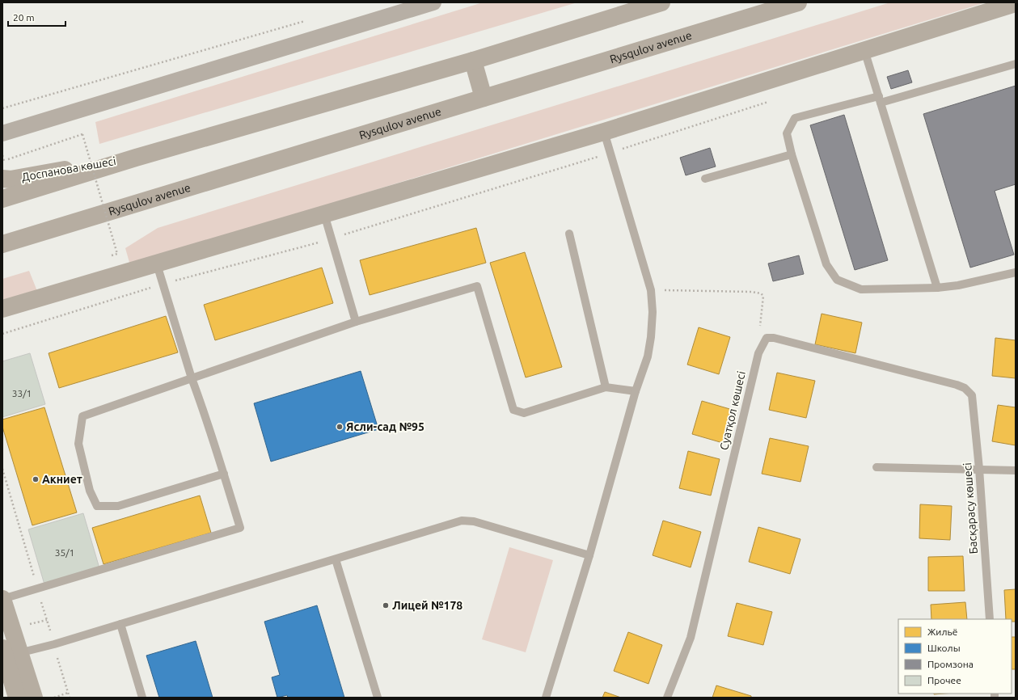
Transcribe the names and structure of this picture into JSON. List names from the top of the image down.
{
  "streets": {
    "main road": ["Rysqulov avenue", "Доспанова көшесі"],
    "lane": ["Суатқол көшесі", "Басқарасу көшесі"]
  },
  "crossings": [
    ["Суатқол көшесі", "Басқарасу көшесі"]
  ],
  "places": ["Ясли-сад №95", "Акниет", "Лицей №178"],
  "house_numbers": ["33/1", "35/1"],
  "legend": [
    "Жильё",
    "Школы",
    "Промзона",
    "Прочее"
  ],
  "scale_bar": "20 m"
}
